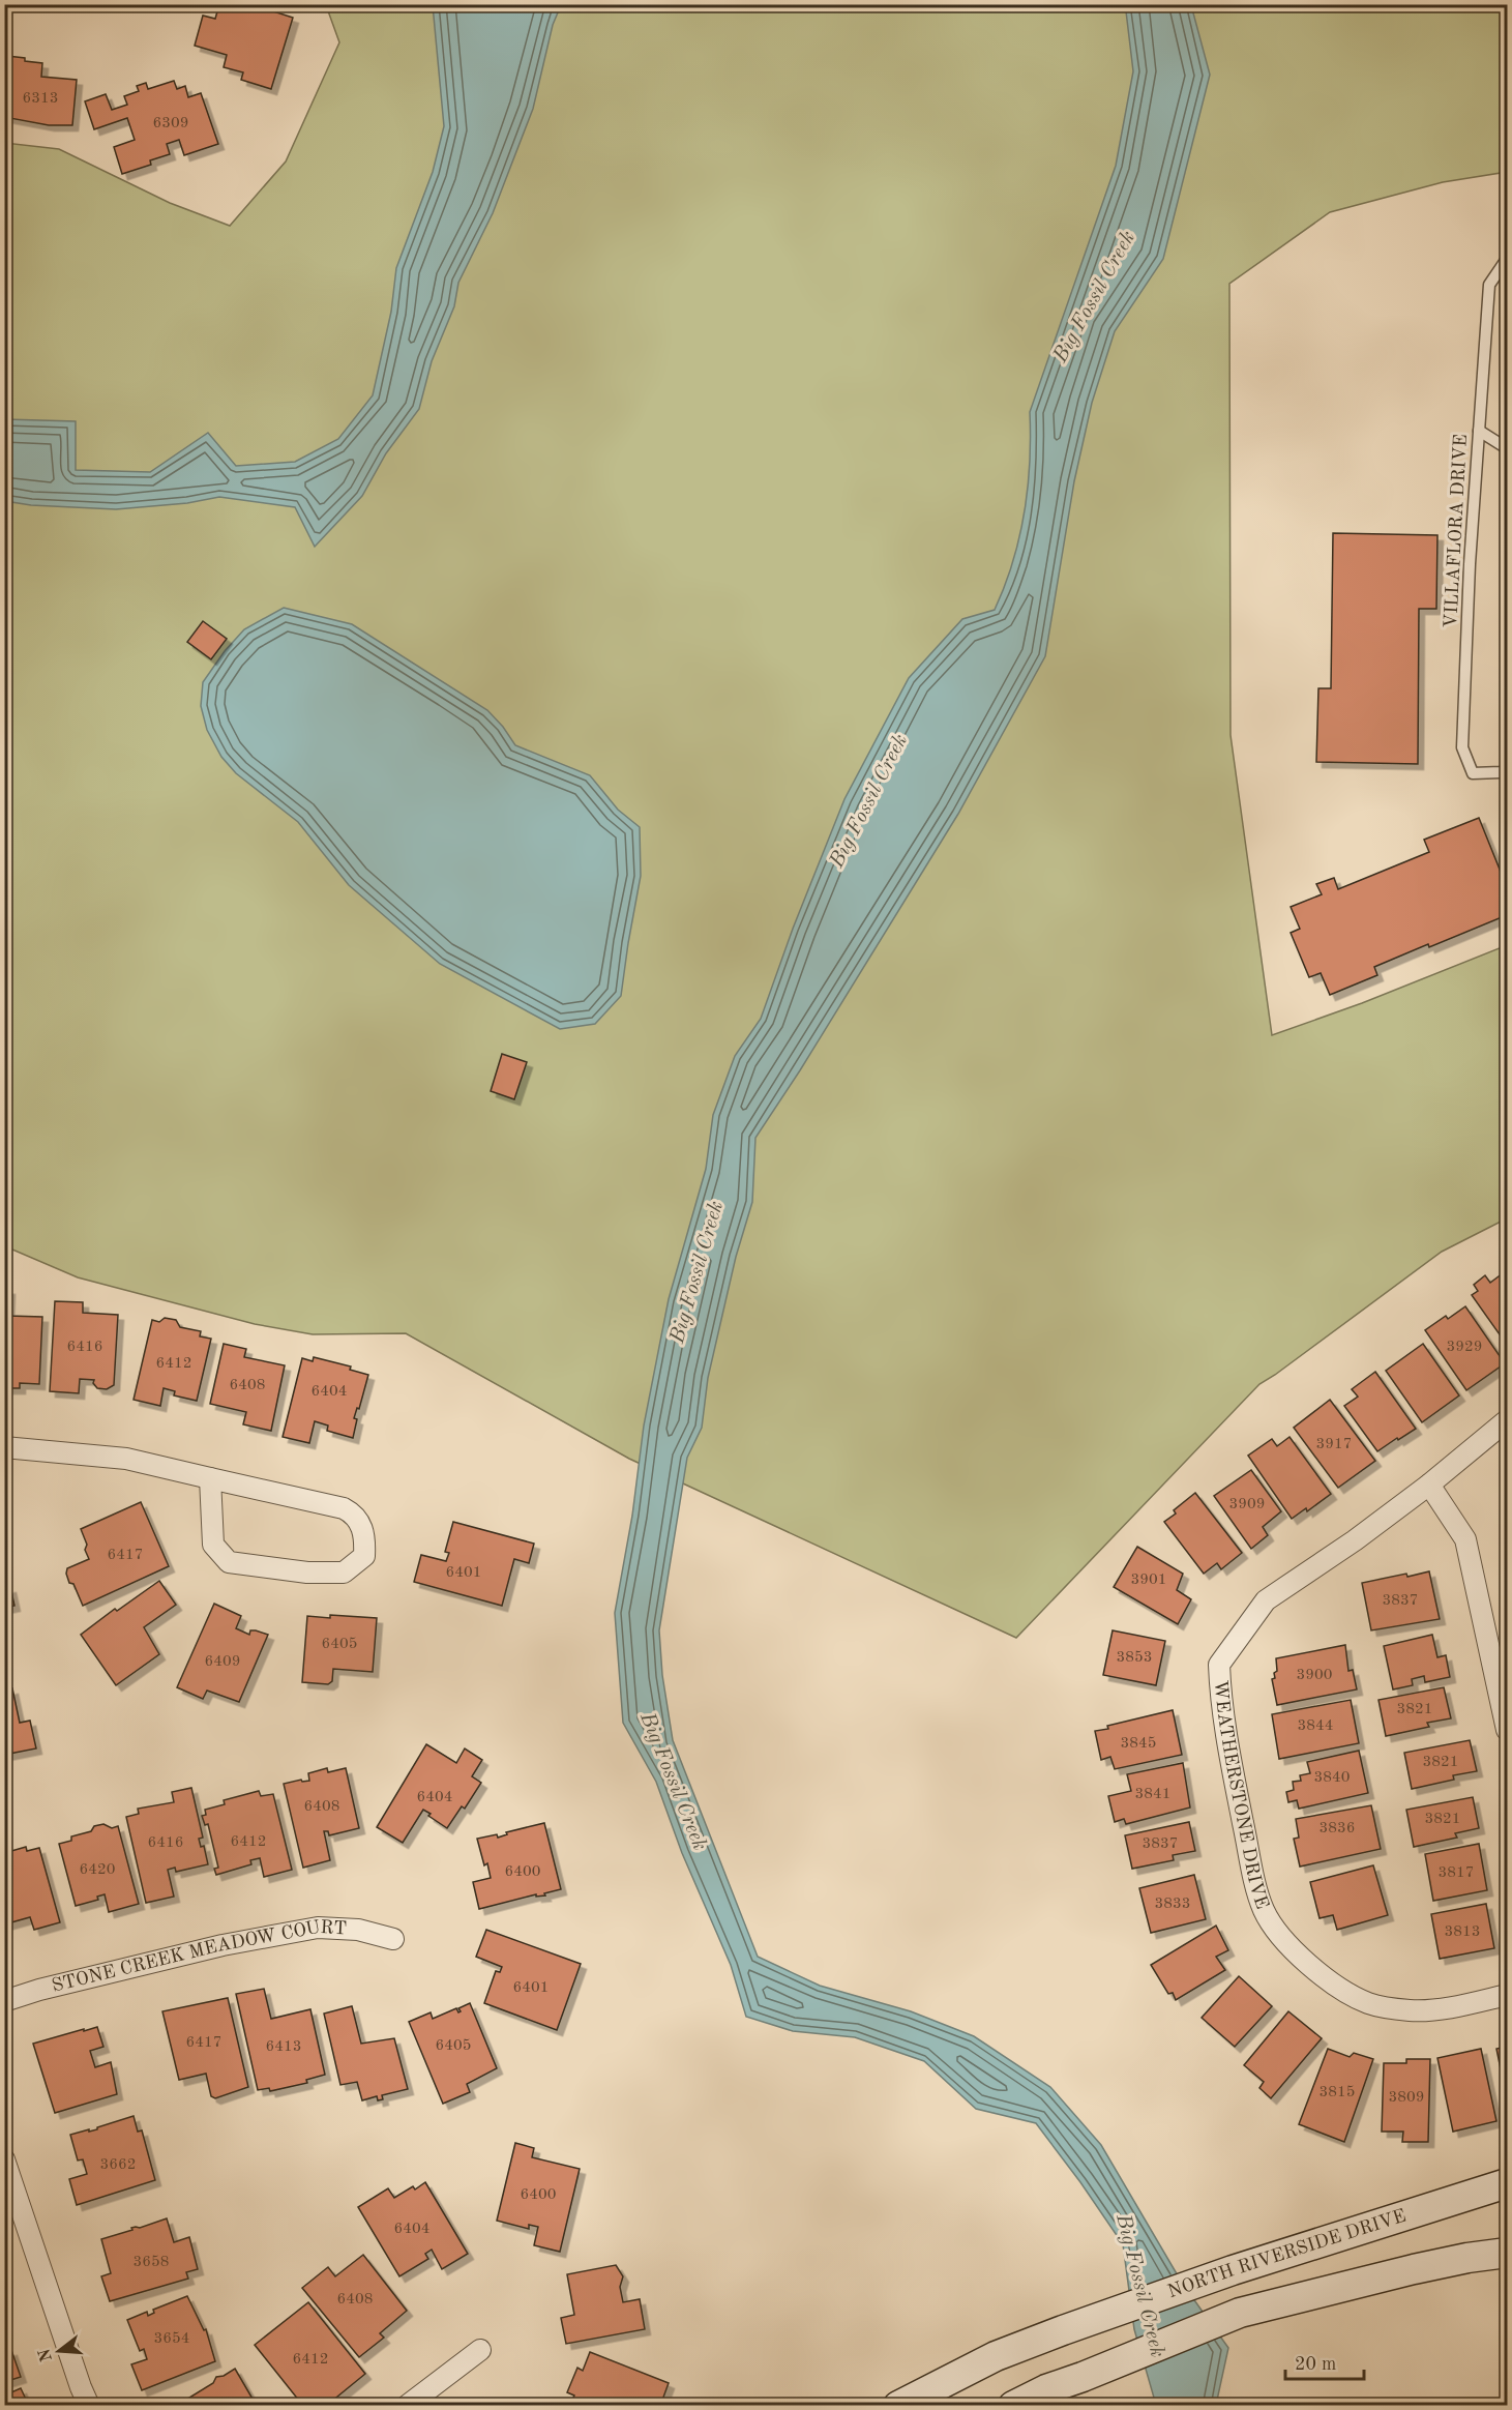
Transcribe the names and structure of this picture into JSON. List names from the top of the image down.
{
  "streets": {
    "main road": ["NORTH RIVERSIDE DRIVE"],
    "street": ["WEATHERSTONE DRIVE", "STONE CREEK MEADOW COURT"],
    "lane": ["VILLAFLORA DRIVE"]
  },
  "water": ["Big Fossil Creek"],
  "house_numbers": [
    "6313",
    "6309",
    "6416",
    "3929",
    "6412",
    "6408",
    "6404",
    "3917",
    "3909",
    "6417",
    "6401",
    "3901",
    "3837",
    "6405",
    "3853",
    "6409",
    "3900",
    "3821",
    "3844",
    "3845",
    "3821",
    "3840",
    "3841",
    "6404",
    "6408",
    "3821",
    "3836",
    "6412",
    "6416",
    "3837",
    "6420",
    "6400",
    "3817",
    "3833",
    "3813",
    "6401",
    "6417",
    "6405",
    "6413",
    "3815",
    "3809",
    "3662",
    "6400",
    "6404",
    "3658",
    "6408",
    "3654",
    "6412"
  ],
  "scale_bar": "20 m",
  "north": "left"
}
